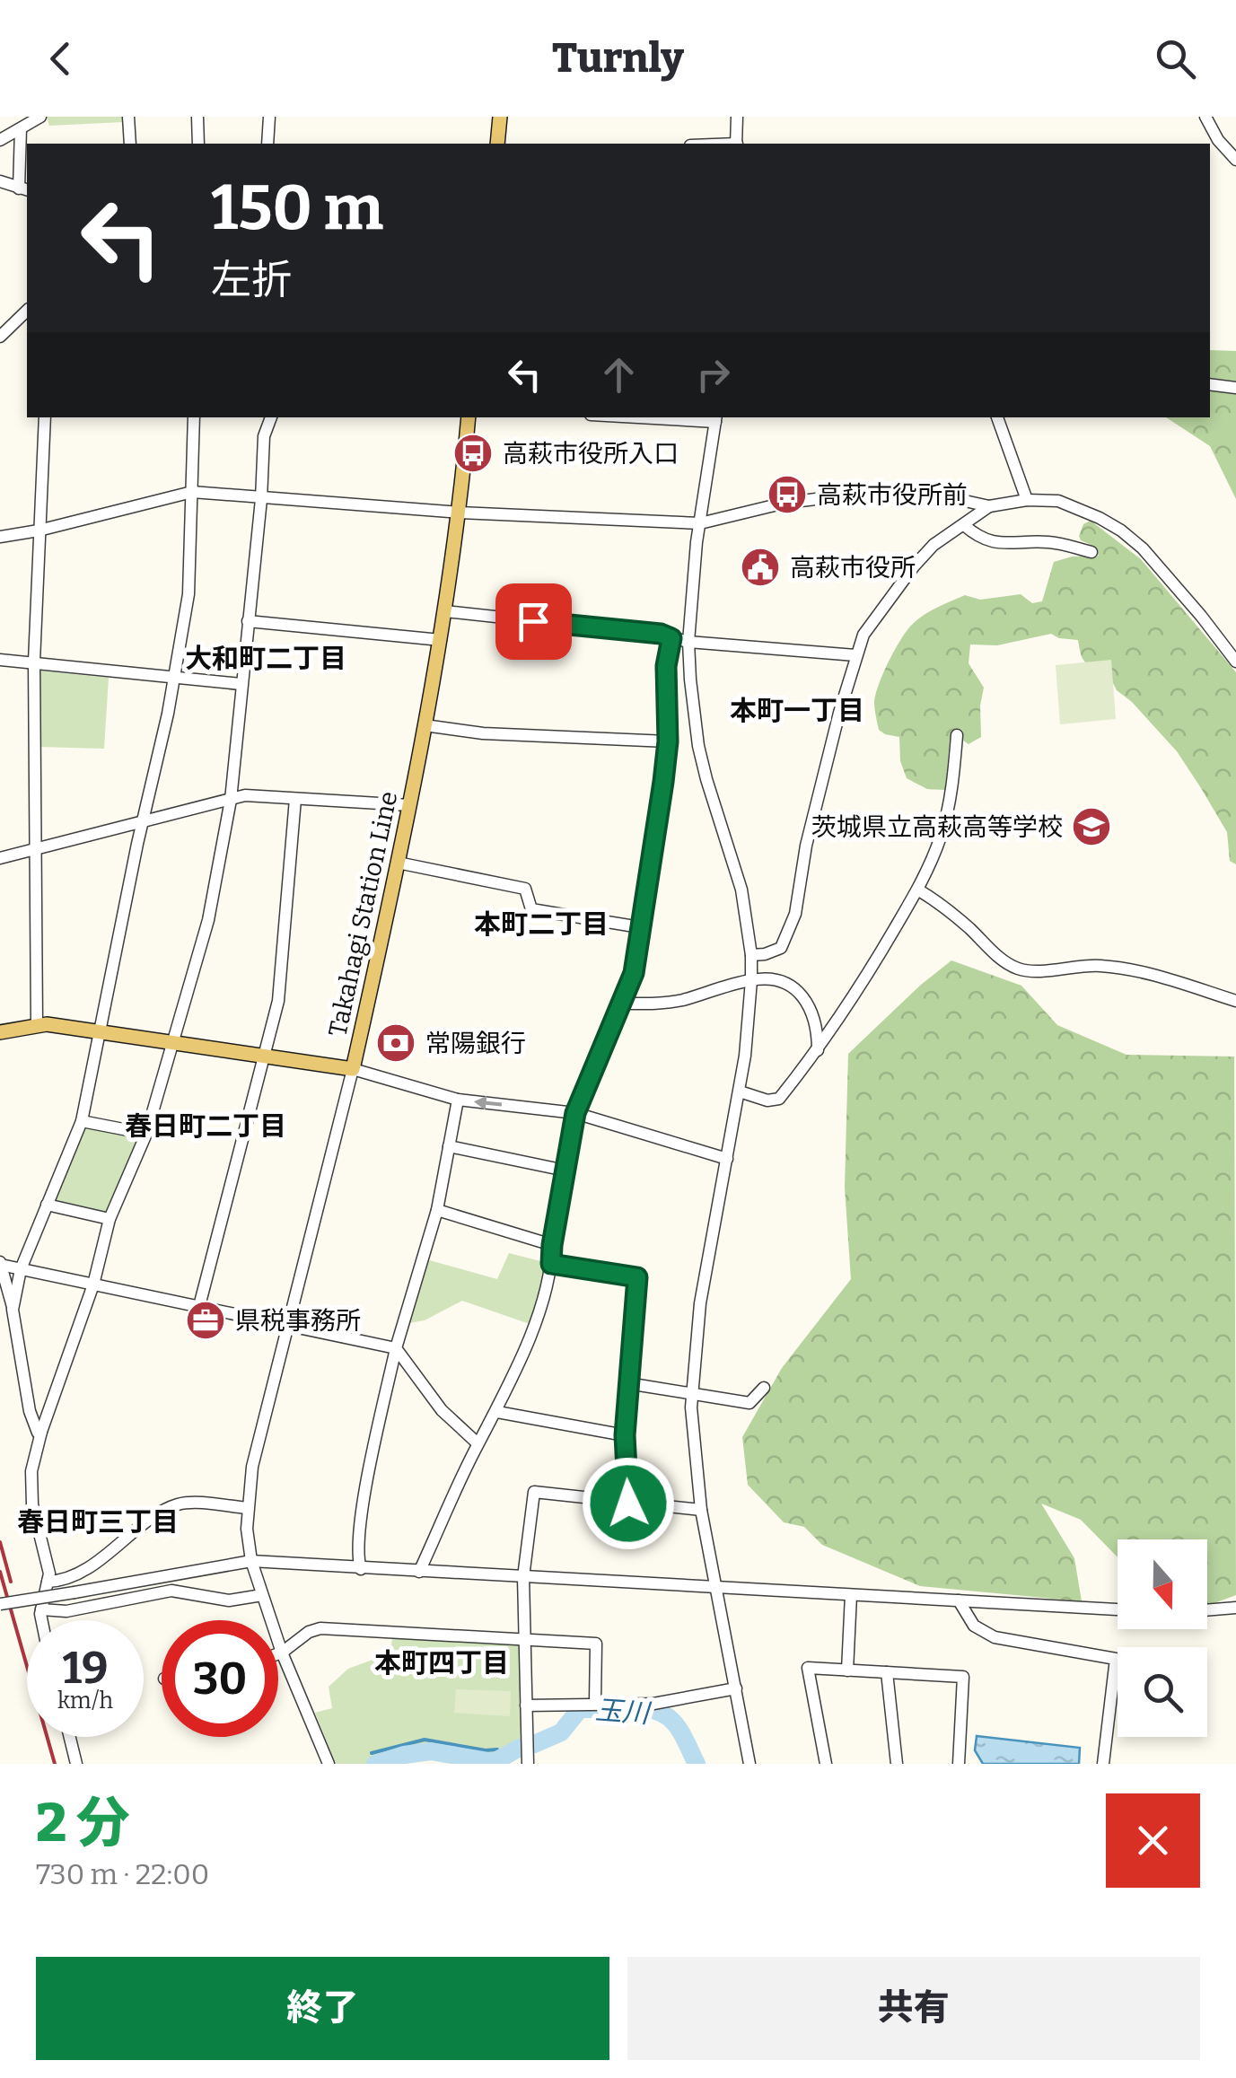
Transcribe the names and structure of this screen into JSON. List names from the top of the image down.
{
  "streets": {
    "main road": ["Takahagi Station Line"]
  },
  "districts": [
    "大和町二丁目",
    "本町一丁目",
    "本町二丁目",
    "春日町二丁目",
    "春日町三丁目",
    "本町四丁目"
  ],
  "water": ["玉川"],
  "places": {
    "bus stop": ["高萩市役所入口", "高萩市役所前"],
    "public building": ["高萩市役所"],
    "school or university": ["茨城県立高萩高等学校"],
    "bank": ["常陽銀行"],
    "office": ["県税事務所"]
  },
  "north": "bottom",
  "page": {
    "header": "Turnly",
    "turn": ["150 m", "左折"],
    "speed": "19 km/h",
    "limit": "30",
    "heading": ["2 分", "730 m · 22:00"],
    "buttons": ["終了", "共有"]
  }
}
